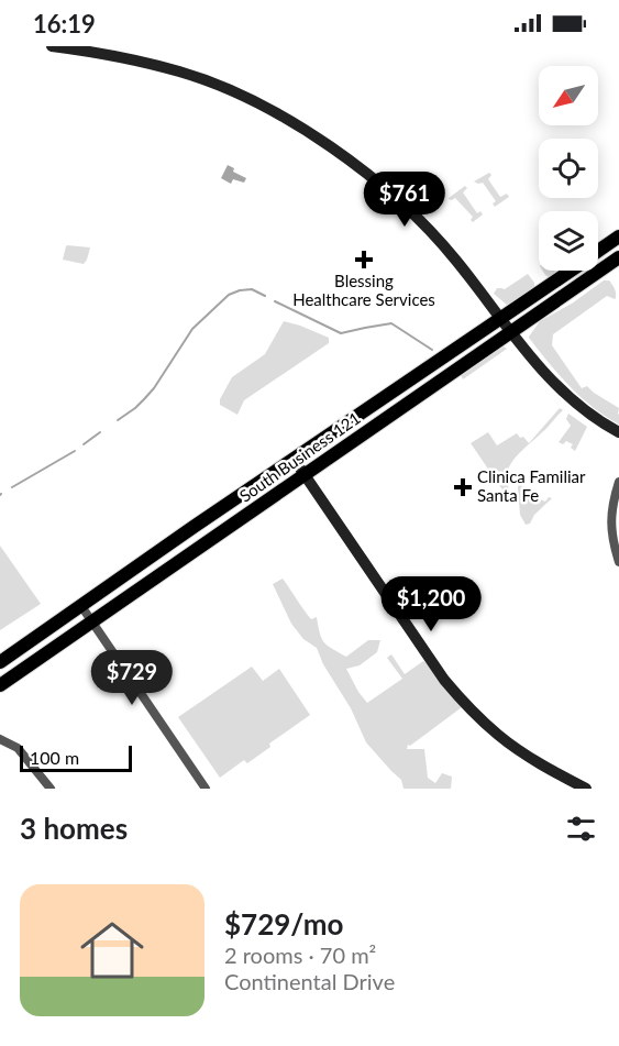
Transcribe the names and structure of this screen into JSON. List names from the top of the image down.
{
  "streets": {
    "main road": ["South Business 121"]
  },
  "places": {
    "health": ["Blessing Healthcare Services", "Clinica Familiar Santa Fe"]
  },
  "scale_bar": "100 m",
  "north": "bottom left",
  "page": {
    "status": "16:19",
    "price": ["$761", "$1,200", "$729"],
    "scale": "100 m",
    "heading": "3 homes",
    "list": [
      {
        "name": "$729/mo",
        "note": "2 rooms · 70 m² · Continental Drive"
      }
    ]
  }
}
